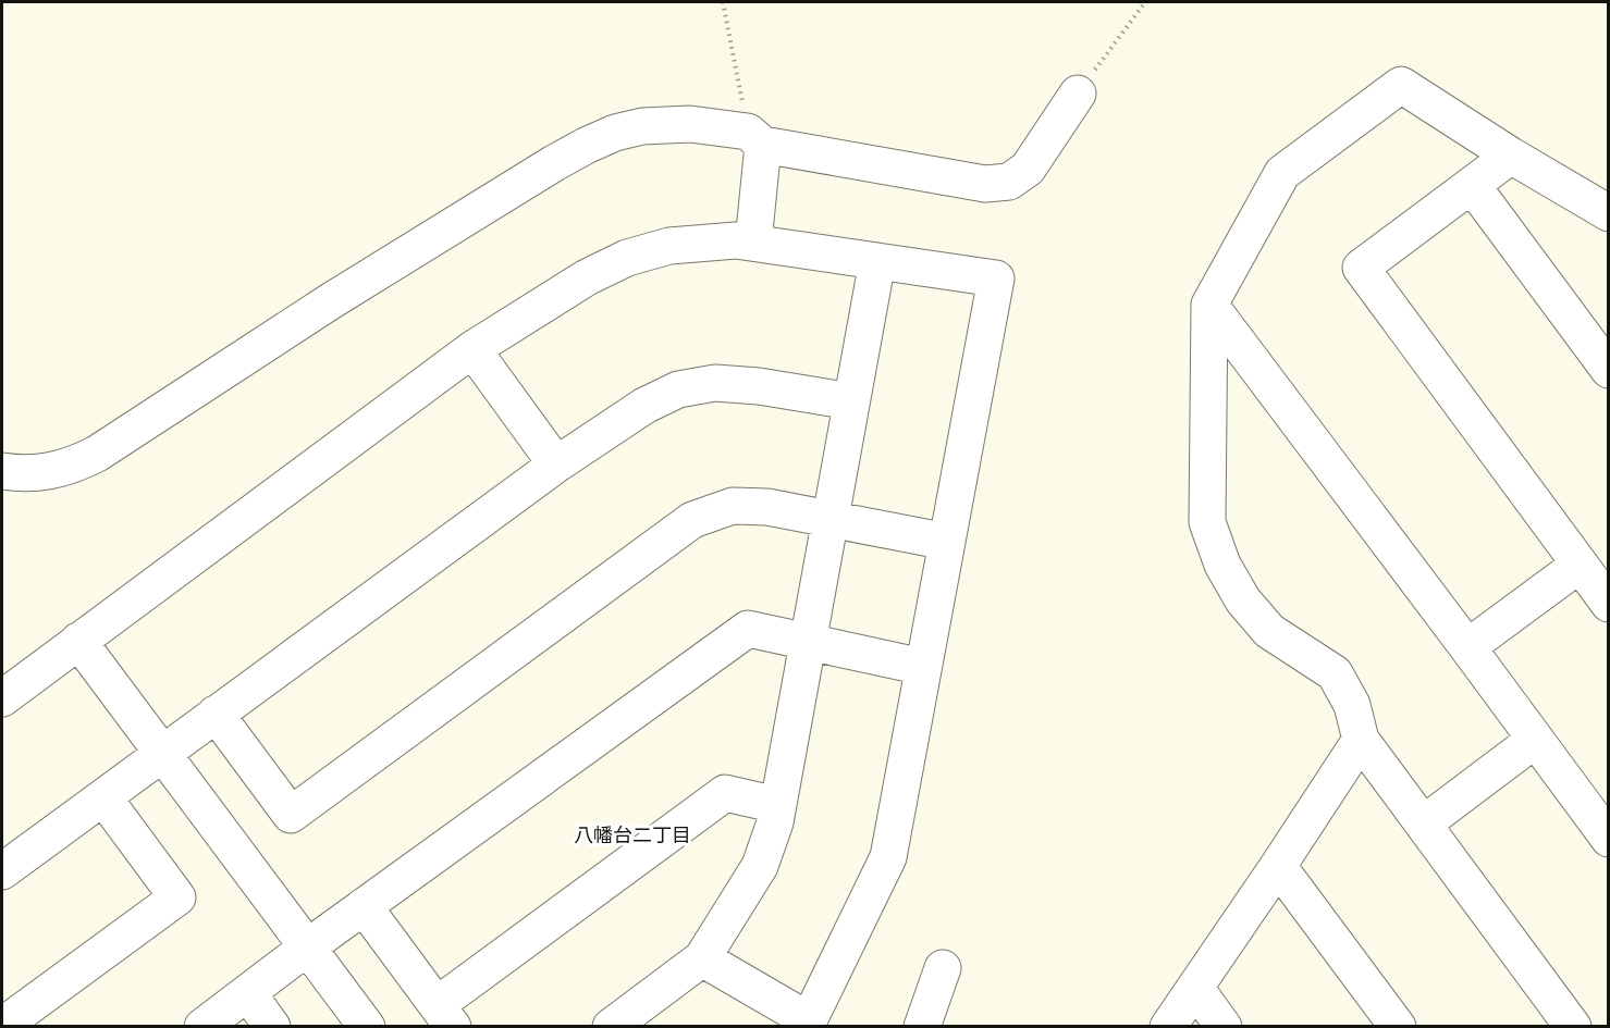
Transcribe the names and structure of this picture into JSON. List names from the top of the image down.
{
  "districts": ["八幡台二丁目"]
}
